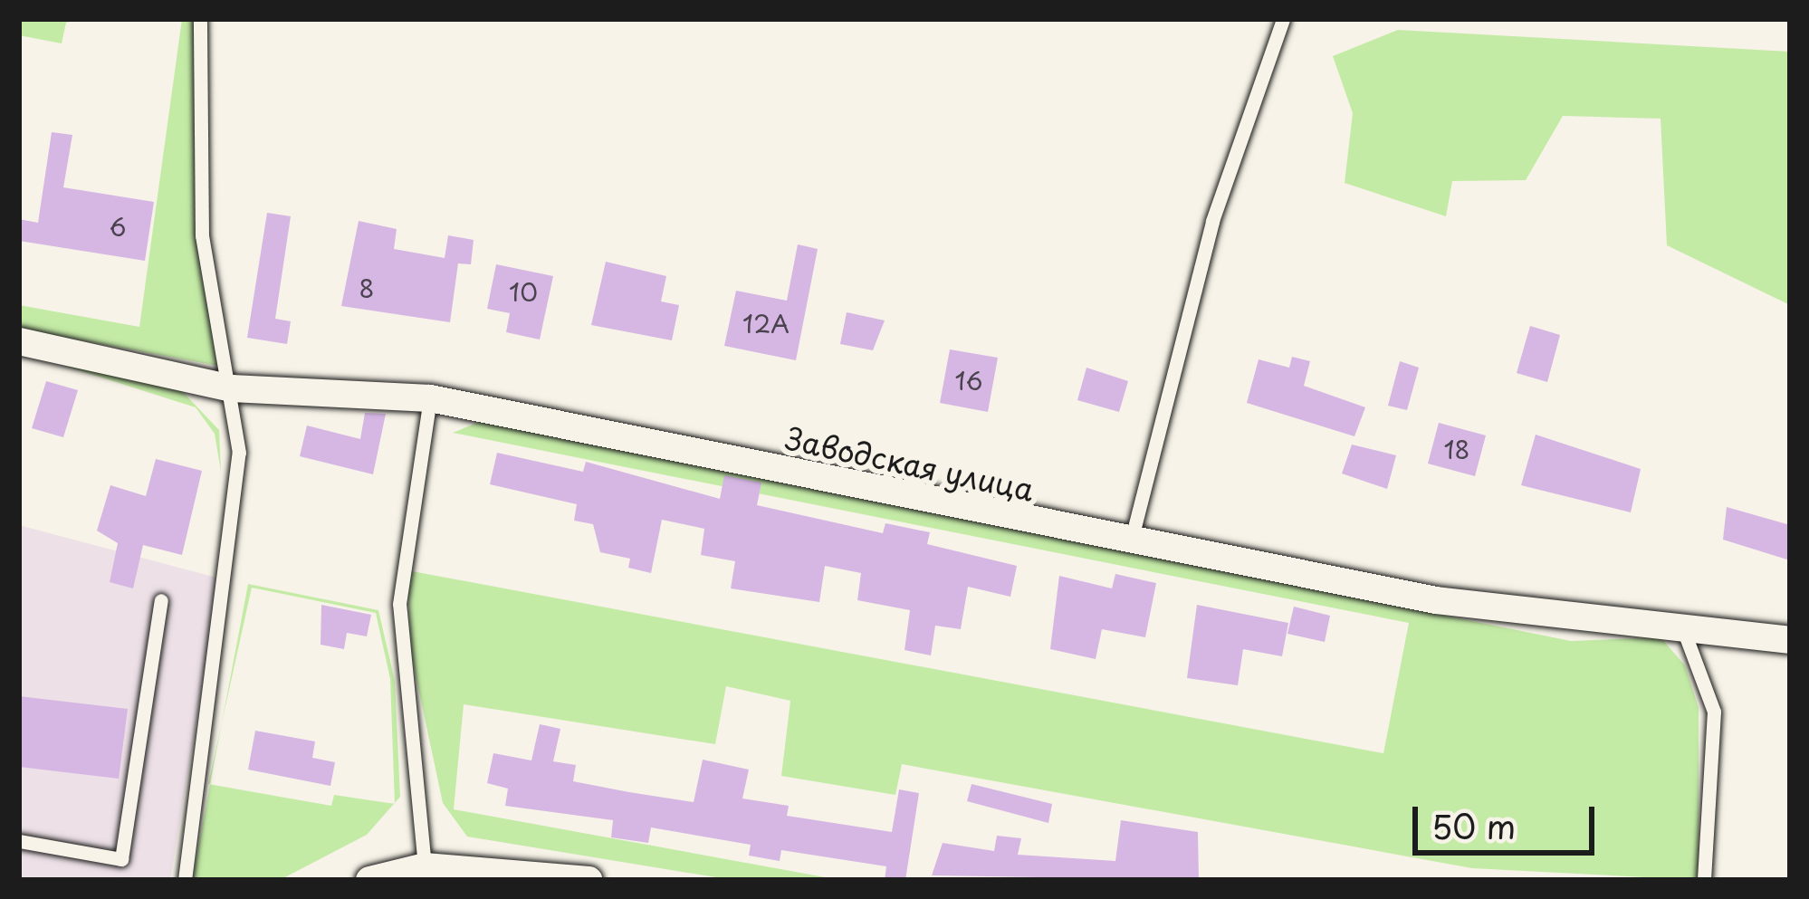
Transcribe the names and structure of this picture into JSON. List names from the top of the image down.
{
  "streets": {
    "street": ["Заводская улица"]
  },
  "house_numbers": [
    "6",
    "8",
    "10",
    "12А",
    "16",
    "18"
  ],
  "scale_bar": "50 m"
}
